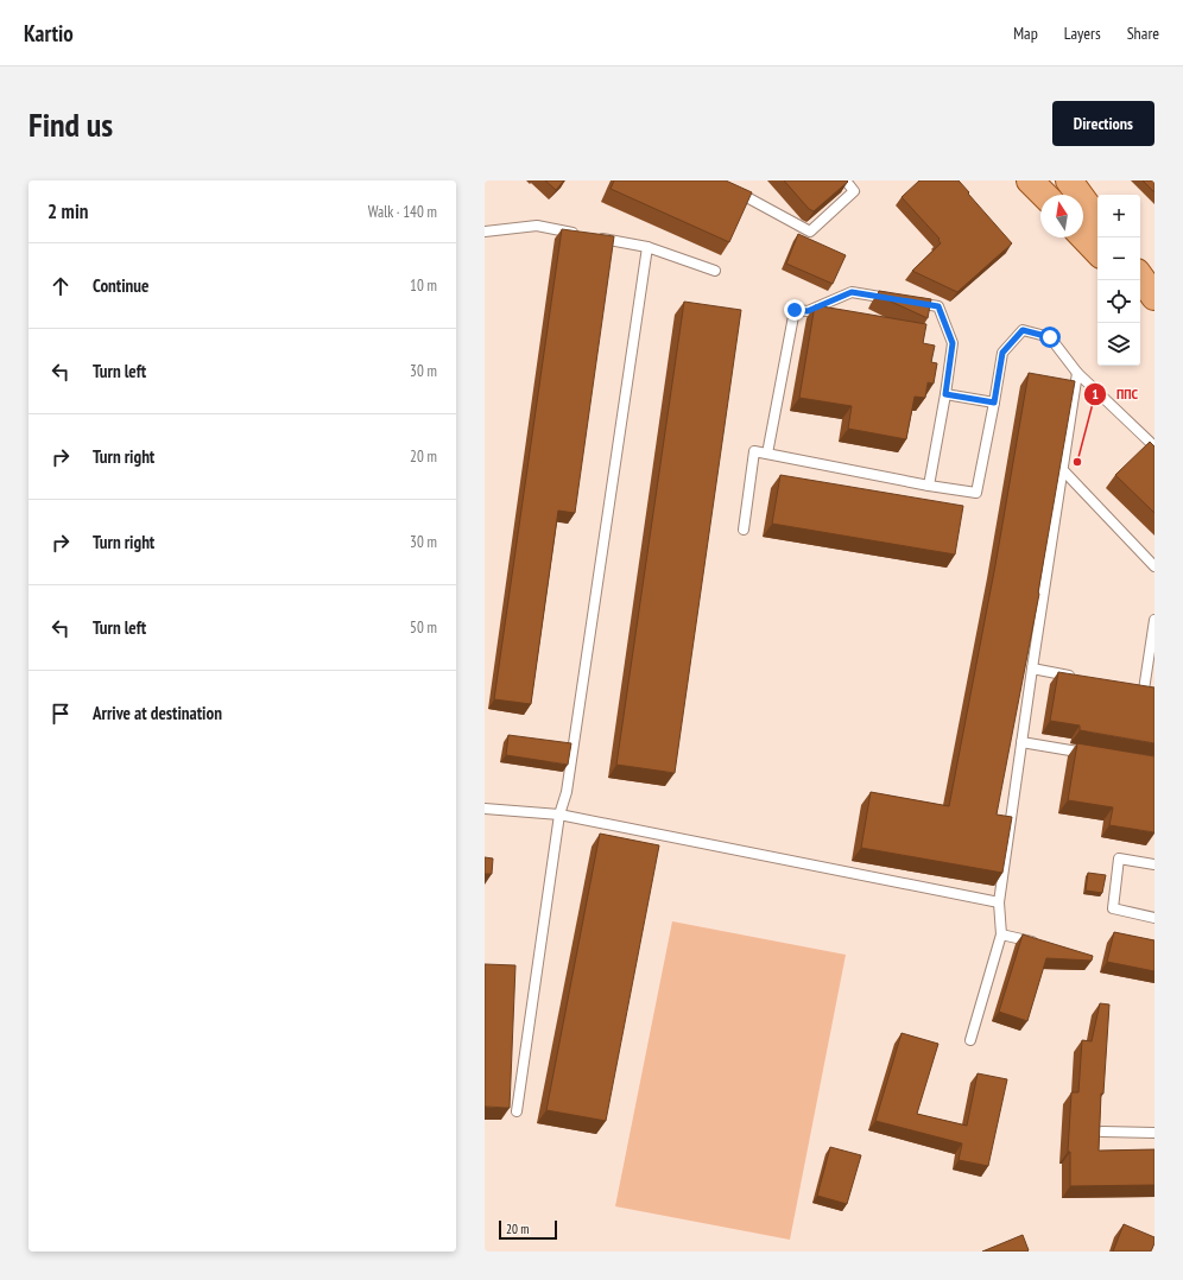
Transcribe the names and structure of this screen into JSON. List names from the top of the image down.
{
  "places": ["ППС"],
  "scale_bar": "20 m",
  "north": "top",
  "page": {
    "header": "Kartio",
    "nav": ["Map", "Layers", "Share"],
    "buttons": "Directions",
    "title": "Find us",
    "heading": ["2 min", "Walk · 140 m"],
    "map_buttons": ["+", "−"],
    "list": [
      ["Continue", "10 m"],
      ["Turn left", "30 m"],
      ["Turn right", "20 m"],
      ["Turn right", "30 m"],
      ["Turn left", "50 m"],
      "Arrive at destination"
    ],
    "scale": "20 m"
  }
}
